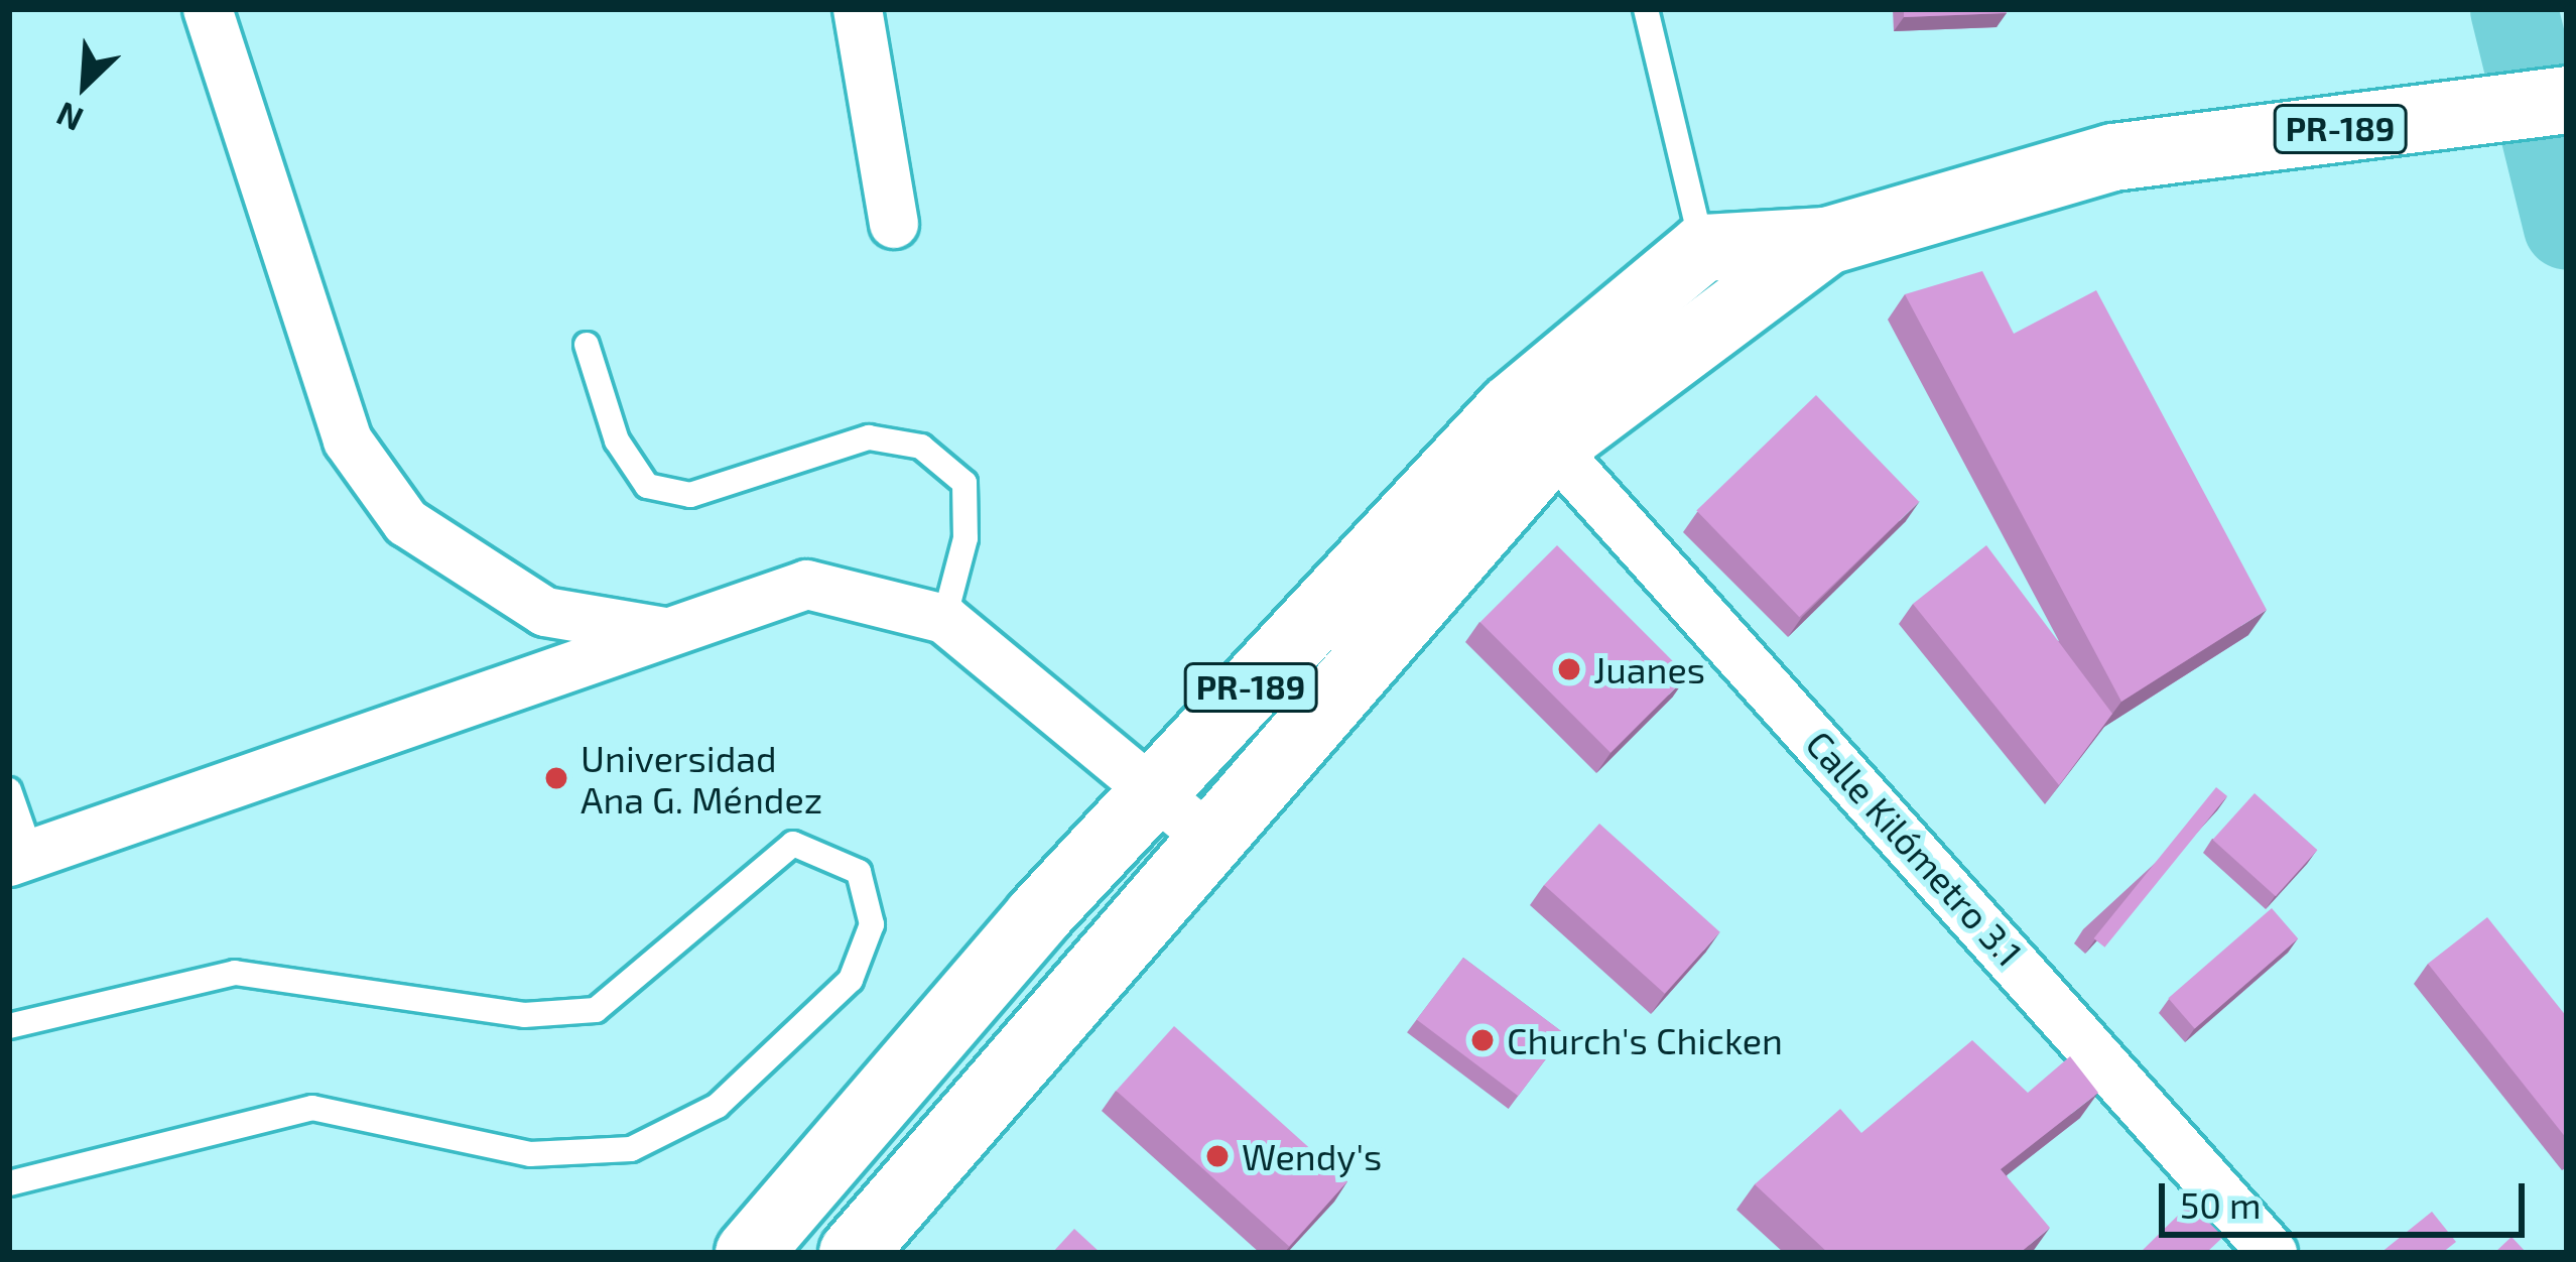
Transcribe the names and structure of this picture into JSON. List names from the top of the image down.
{
  "streets": {
    "main road": ["PR-189"],
    "street": ["Calle Kilómetro 3.1"]
  },
  "crossings": [
    ["PR-189", "Calle Kilómetro 3.1"]
  ],
  "places": [
    "Juanes",
    "Universidad Ana G. Méndez",
    "Church's Chicken",
    "Wendy's"
  ],
  "scale_bar": "50 m",
  "north": "bottom left"
}
